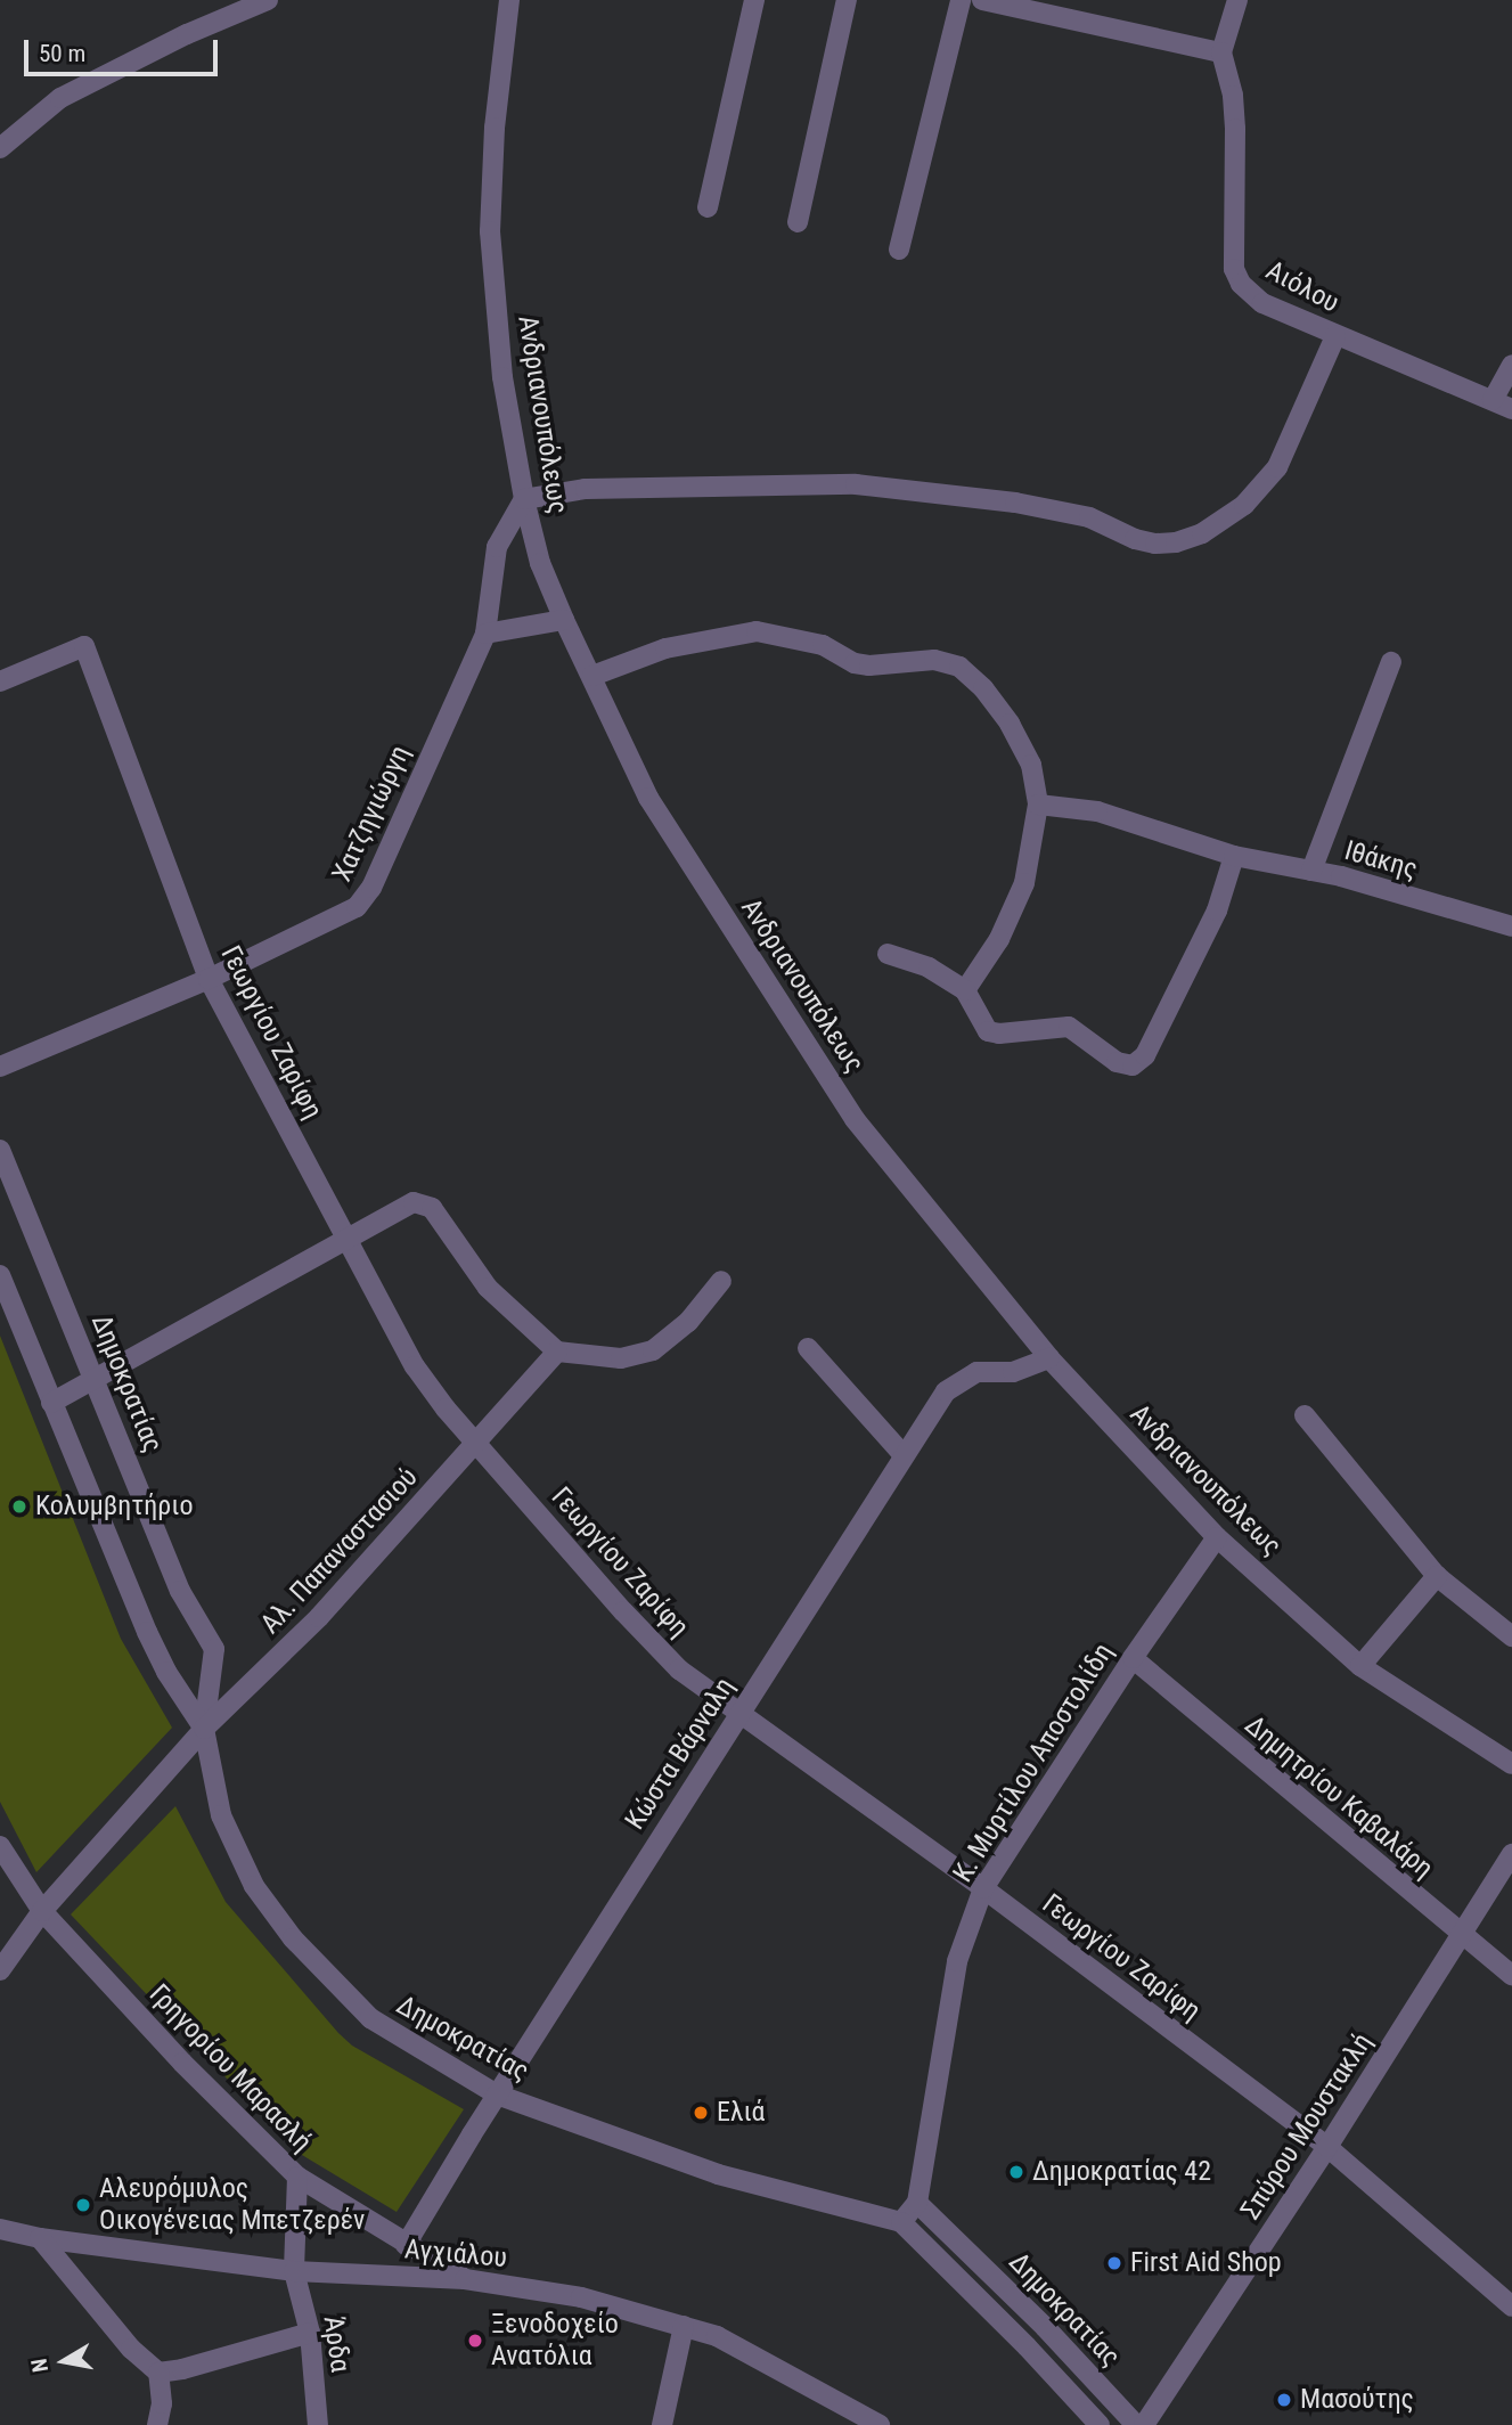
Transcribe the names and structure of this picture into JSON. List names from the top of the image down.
{
  "streets": {
    "street": [
      "Αιόλου",
      "Ανδριανουπόλεως",
      "Χατζηγιώργη",
      "Ιθάκης",
      "Γεωργίου Ζαρίφη",
      "Δημοκρατίας",
      "Αλ. Παπαναστασιού",
      "Κώστα Βάρναλη",
      "Κ. Μυρτίλου Αποστολίδη",
      "Δημητρίου Καβαλάρη",
      "Γρηγορίου Μαρασλή",
      "Σπύρου Μουστακλή",
      "Αγχιάλου",
      "Άρδα"
    ]
  },
  "crossings": [
    ["Ανδριανουπόλεως", "Χατζηγιώργη"],
    ["Ανδριανουπόλεως", "Κώστα Βάρναλη"],
    ["Ανδριανουπόλεως", "Κ. Μυρτίλου Αποστολίδη"],
    ["Χατζηγιώργη", "Γεωργίου Ζαρίφη"],
    ["Γεωργίου Ζαρίφη", "Αλ. Παπαναστασιού"],
    ["Γεωργίου Ζαρίφη", "Κώστα Βάρναλη"],
    ["Γεωργίου Ζαρίφη", "Κ. Μυρτίλου Αποστολίδη"],
    ["Γεωργίου Ζαρίφη", "Σπύρου Μουστακλή"],
    ["Δημοκρατίας", "Αλ. Παπαναστασιού"],
    ["Δημοκρατίας", "Κώστα Βάρναλη"],
    ["Δημοκρατίας", "Κ. Μυρτίλου Αποστολίδη"],
    ["Αλ. Παπαναστασιού", "Γρηγορίου Μαρασλή"],
    ["Κώστα Βάρναλη", "Γρηγορίου Μαρασλή"],
    ["Κ. Μυρτίλου Αποστολίδη", "Δημητρίου Καβαλάρη"],
    ["Δημητρίου Καβαλάρη", "Σπύρου Μουστακλή"],
    ["Γρηγορίου Μαρασλή", "Αγχιάλου"],
    ["Γρηγορίου Μαρασλή", "Άρδα"],
    ["Αγχιάλου", "Άρδα"]
  ],
  "places": [
    "Κολυμβητήριο",
    "Ελιά",
    "Δημοκρατίας 42",
    "Αλευρόμυλος Οικογένειας Μπετζερέν",
    "First Aid Shop",
    "Ξενοδοχείο Ανατόλια",
    "Μασούτης"
  ],
  "scale_bar": "50 m",
  "north": "left"
}
